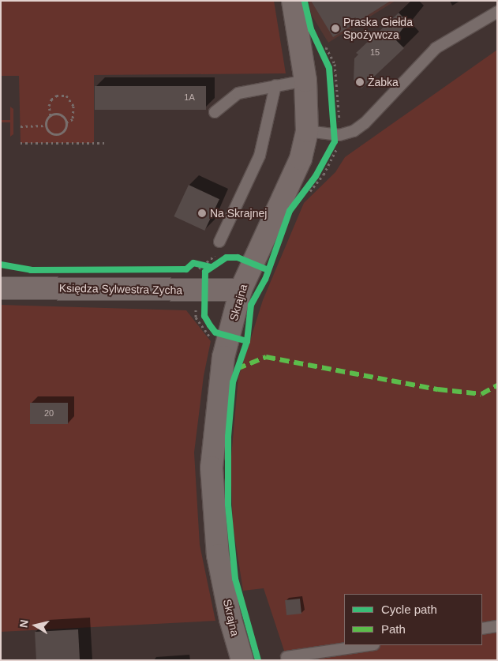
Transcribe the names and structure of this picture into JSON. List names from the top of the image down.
{
  "streets": {
    "street": ["Księdza Sylwestra Zycha", "Skrajna"]
  },
  "crossings": [
    ["Księdza Sylwestra Zycha", "Skrajna"]
  ],
  "places": ["Praska Giełda Spożywcza", "Żabka", "Na Skrajnej"],
  "house_numbers": ["15", "1A", "20"],
  "legend": ["Cycle path", "Path"],
  "north": "left"
}
